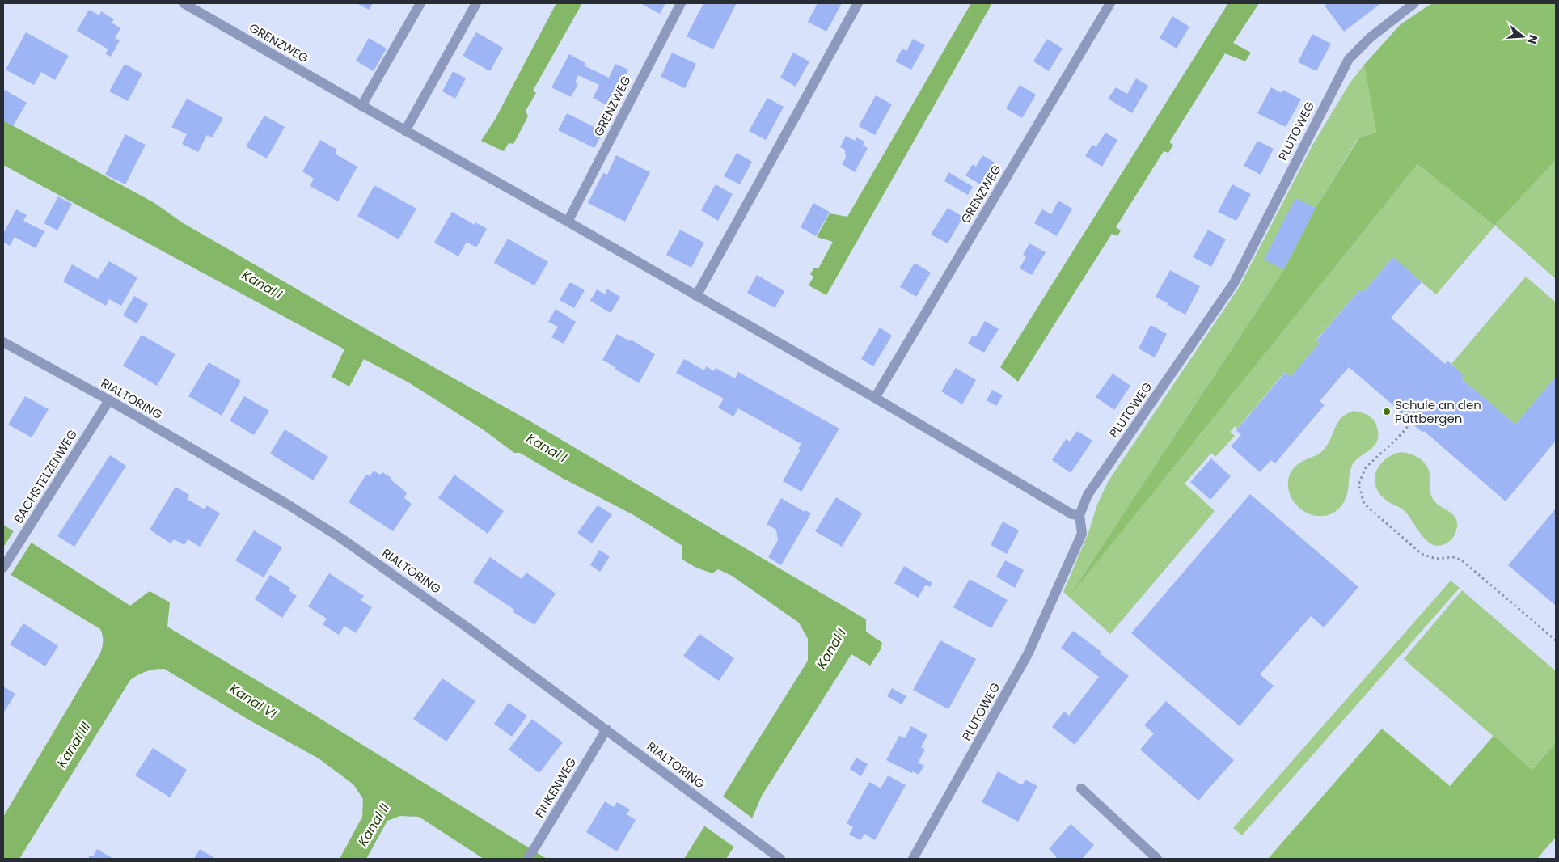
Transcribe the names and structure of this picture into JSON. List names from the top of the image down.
{
  "streets": {
    "street": [
      "GRENZWEG",
      "PLUTOWEG",
      "RIALTORING",
      "BACHSTELZENWEG",
      "FINKENWEG"
    ]
  },
  "crossings": [
    ["GRENZWEG", "PLUTOWEG"],
    ["RIALTORING", "BACHSTELZENWEG"],
    ["RIALTORING", "FINKENWEG"]
  ],
  "water": [
    "Kanal I",
    "Kanal VI",
    "Kanal III",
    "Kanal II"
  ],
  "places": ["Schule an den Püttbergen"],
  "north": "right"
}
